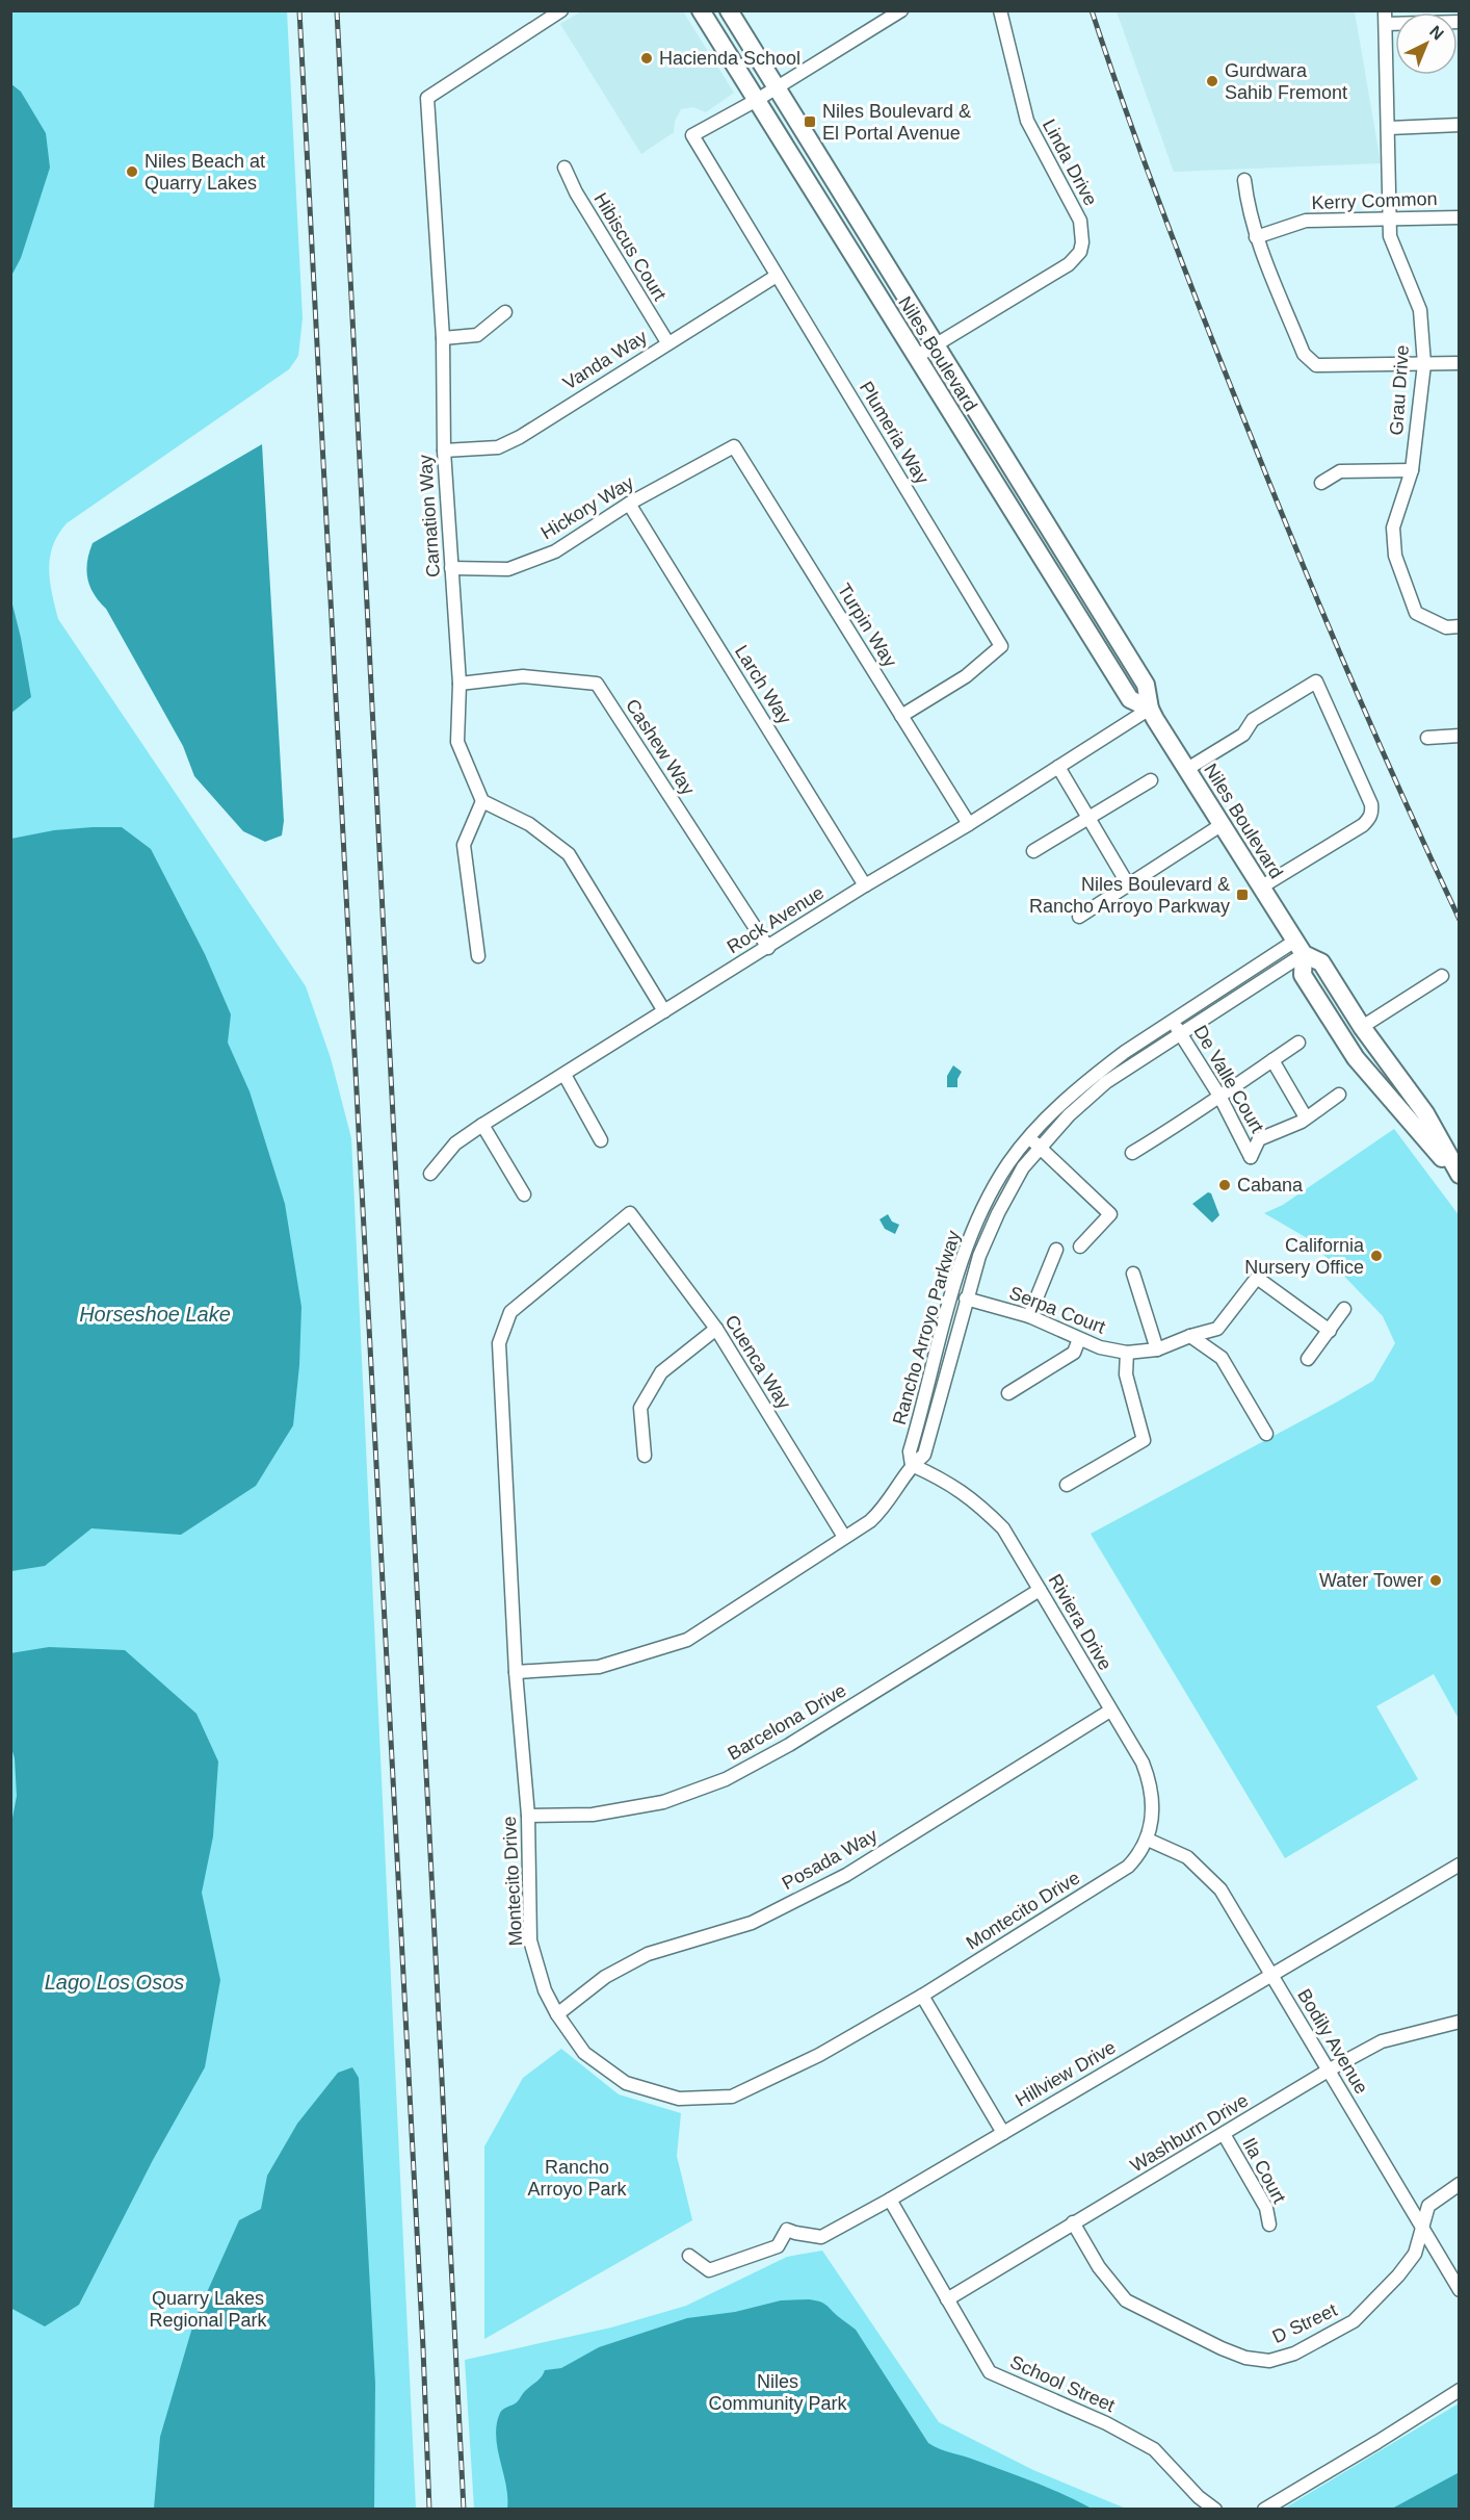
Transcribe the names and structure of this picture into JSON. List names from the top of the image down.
{
  "streets": {
    "main road": ["Niles Boulevard"],
    "street": [
      "Linda Drive",
      "Kerry Common",
      "Hibiscus Court",
      "Vanda Way",
      "Grau Drive",
      "Plumeria Way",
      "Hickory Way",
      "Carnation Way",
      "Turpin Way",
      "Larch Way",
      "Cashew Way",
      "Rock Avenue",
      "De Valle Court",
      "Serpa Court",
      "Rancho Arroyo Parkway",
      "Cuenca Way",
      "Riviera Drive",
      "Barcelona Drive",
      "Posada Way",
      "Montecito Drive",
      "Bodily Avenue",
      "Hillview Drive",
      "Washburn Drive",
      "Ila Court",
      "D Street",
      "School Street"
    ]
  },
  "crossings": [
    ["Linda Drive", "Niles Boulevard"],
    ["Kerry Common", "Grau Drive"],
    ["Hibiscus Court", "Vanda Way"],
    ["Niles Boulevard", "Plumeria Way"],
    ["Niles Boulevard", "Rock Avenue"],
    ["Niles Boulevard", "Rancho Arroyo Parkway"],
    ["Vanda Way", "Plumeria Way"],
    ["Vanda Way", "Carnation Way"],
    ["Plumeria Way", "Turpin Way"],
    ["Hickory Way", "Carnation Way"],
    ["Hickory Way", "Turpin Way"],
    ["Hickory Way", "Larch Way"],
    ["Carnation Way", "Cashew Way"],
    ["Turpin Way", "Rock Avenue"],
    ["Larch Way", "Rock Avenue"],
    ["Cashew Way", "Rock Avenue"],
    ["De Valle Court", "Rancho Arroyo Parkway"],
    ["Serpa Court", "Rancho Arroyo Parkway"],
    ["Rancho Arroyo Parkway", "Cuenca Way"],
    ["Rancho Arroyo Parkway", "Riviera Drive"],
    ["Rancho Arroyo Parkway", "Montecito Drive"],
    ["Cuenca Way", "Montecito Drive"],
    ["Riviera Drive", "Barcelona Drive"],
    ["Riviera Drive", "Posada Way"],
    ["Riviera Drive", "Montecito Drive"],
    ["Riviera Drive", "Bodily Avenue"],
    ["Barcelona Drive", "Montecito Drive"],
    ["Posada Way", "Montecito Drive"],
    ["Montecito Drive", "Bodily Avenue"],
    ["Bodily Avenue", "Hillview Drive"],
    ["Bodily Avenue", "Washburn Drive"],
    ["Bodily Avenue", "D Street"],
    ["Hillview Drive", "School Street"],
    ["Washburn Drive", "Ila Court"],
    ["Washburn Drive", "D Street"],
    ["Washburn Drive", "School Street"]
  ],
  "water": ["Horseshoe Lake", "Lago Los Osos"],
  "parks": ["Rancho Arroyo Park", "Quarry Lakes Regional Park", "Niles Community Park"],
  "places": {
    "other": [
      "Hacienda School",
      "Gurdwara Sahib Fremont",
      "Niles Beach at Quarry Lakes",
      "Cabana",
      "California Nursery Office",
      "Water Tower"
    ],
    "transit": ["Niles Boulevard & El Portal Avenue", "Niles Boulevard & Rancho Arroyo Parkway"]
  },
  "north": "top right"
}
